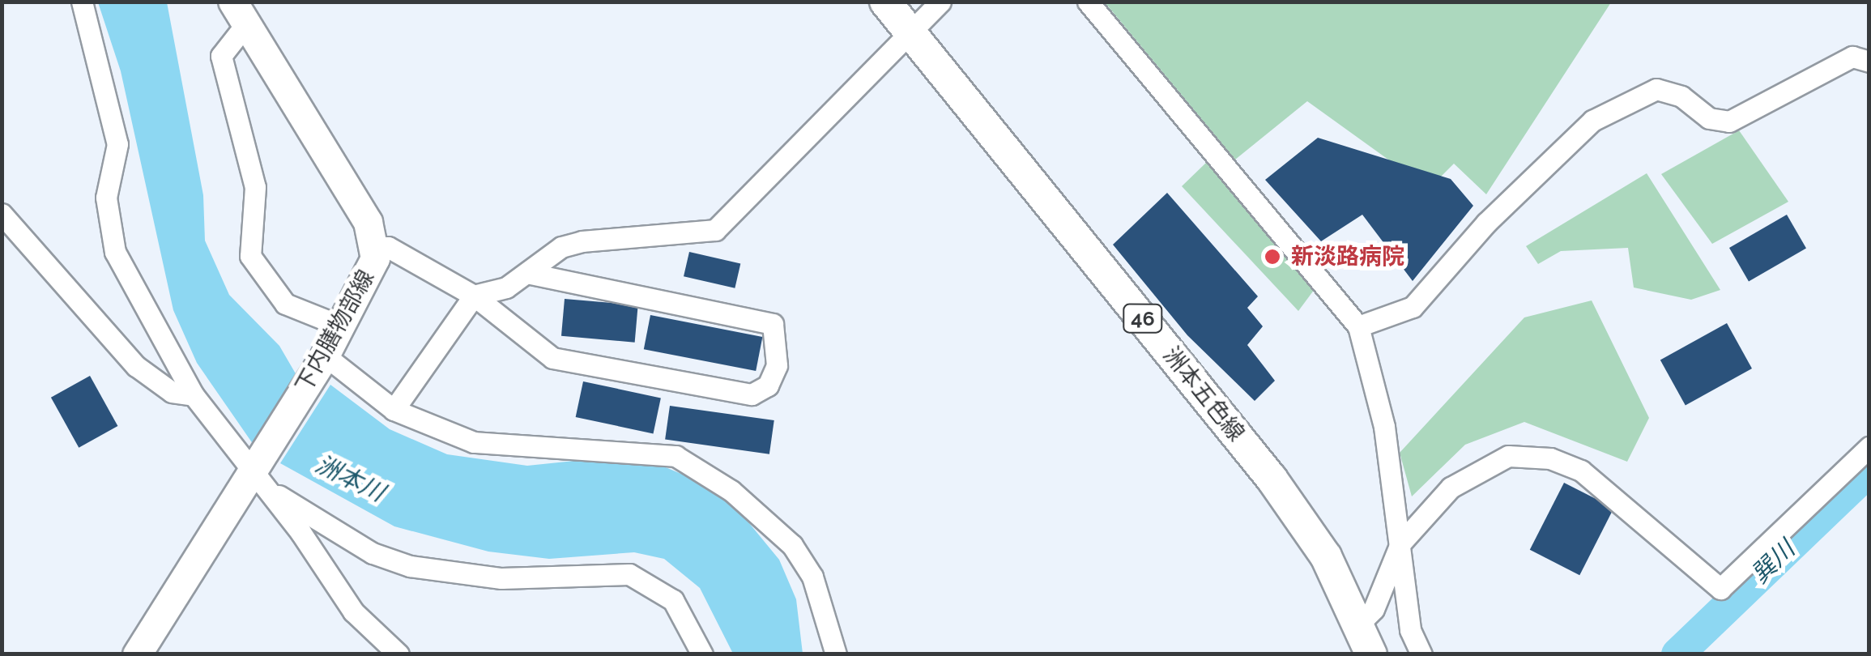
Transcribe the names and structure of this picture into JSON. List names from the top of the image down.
{
  "streets": {
    "main road": ["46", "下内膳物部線", "洲本五色線"]
  },
  "water": ["洲本川", "巽川"],
  "places": ["新淡路病院"]
}
